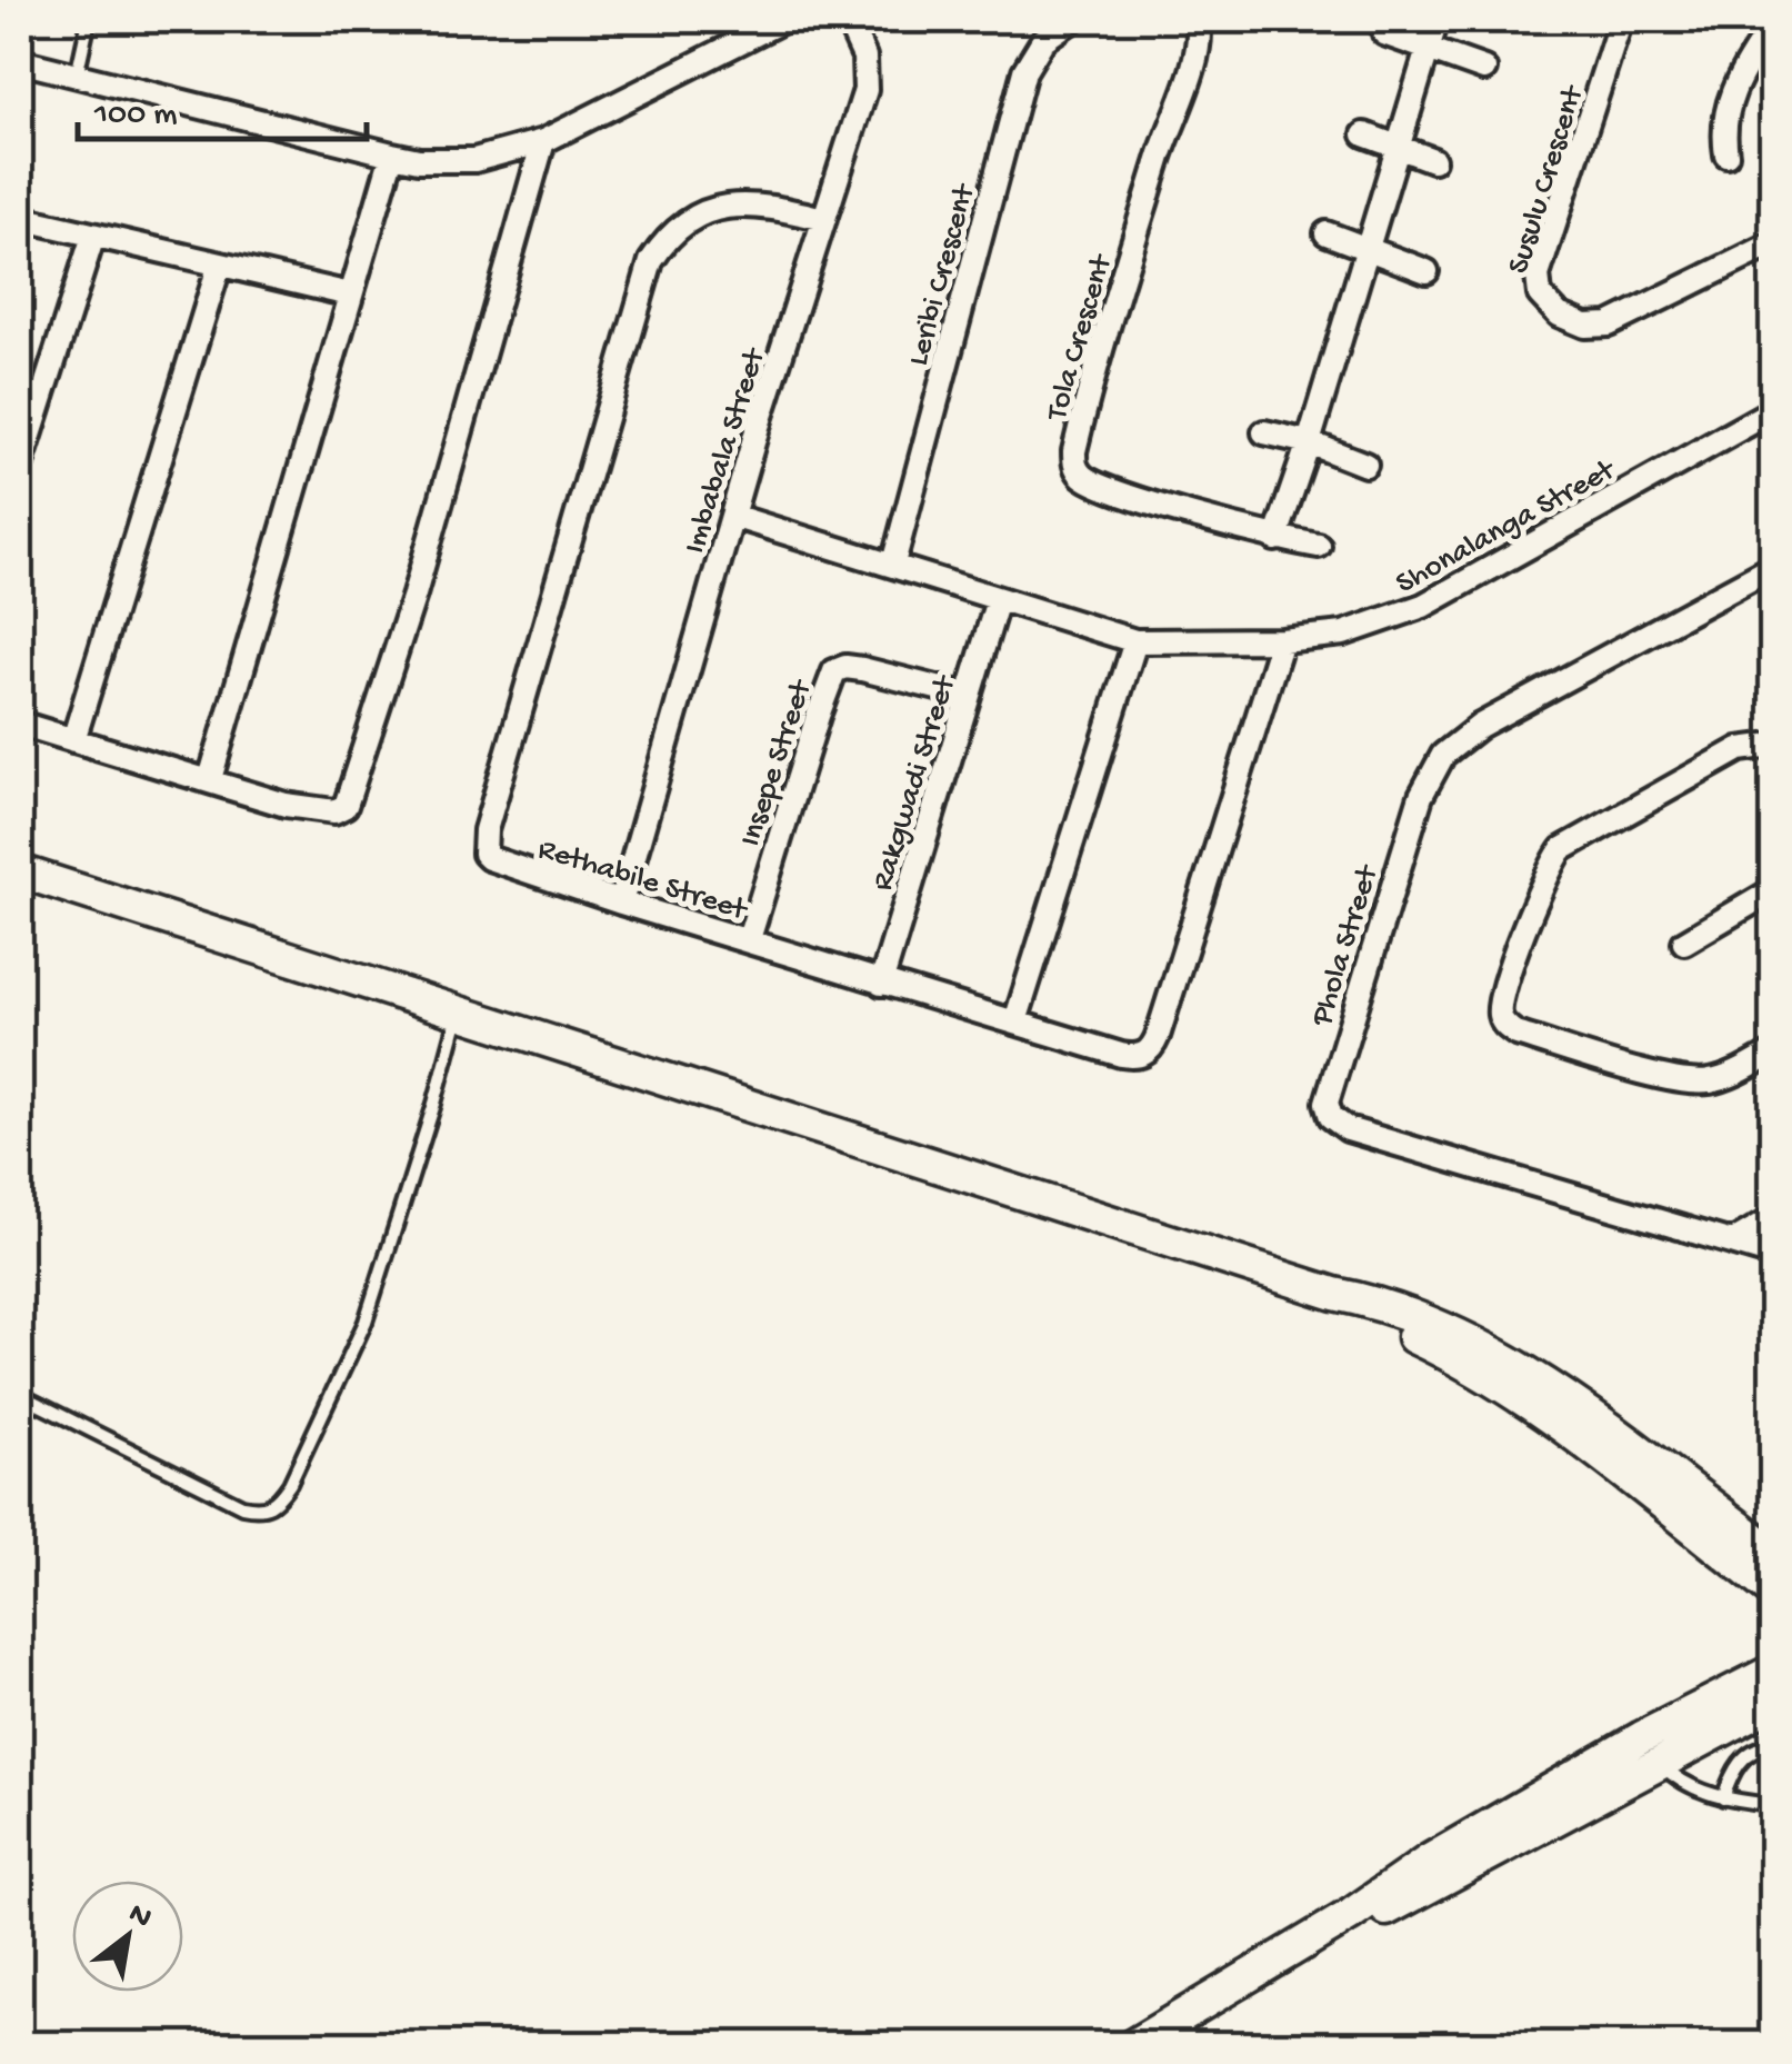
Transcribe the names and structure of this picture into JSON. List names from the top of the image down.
{
  "streets": {
    "street": [
      "Susulu Crescent",
      "Leribi Crescent",
      "Tola Crescent",
      "Imbabala Street",
      "Shonalanga Street",
      "Insepe Street",
      "Rakgwadi Street",
      "Rethabile Street",
      "Phola Street"
    ]
  },
  "crossings": [
    ["Leribi Crescent", "Shonalanga Street"],
    ["Imbabala Street", "Shonalanga Street"],
    ["Imbabala Street", "Rethabile Street"],
    ["Shonalanga Street", "Rakgwadi Street"],
    ["Shonalanga Street", "Rethabile Street"],
    ["Insepe Street", "Rakgwadi Street"],
    ["Insepe Street", "Rethabile Street"],
    ["Rakgwadi Street", "Rethabile Street"]
  ],
  "scale_bar": "100 m",
  "north": "top right"
}
